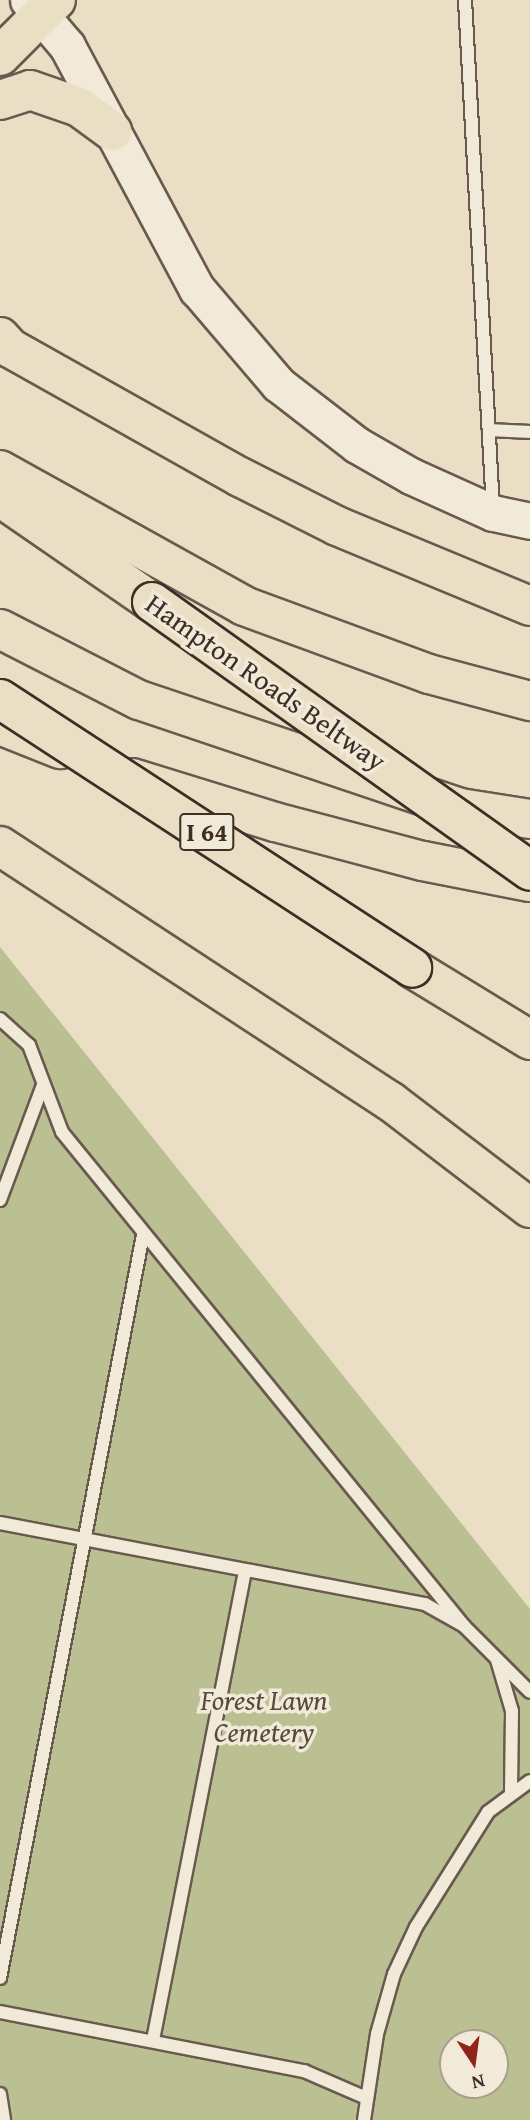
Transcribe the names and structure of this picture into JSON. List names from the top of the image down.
{
  "streets": {
    "main road": ["Hampton Roads Beltway", "I 64"]
  },
  "parks": ["Forest Lawn Cemetery"],
  "north": "bottom"
}
